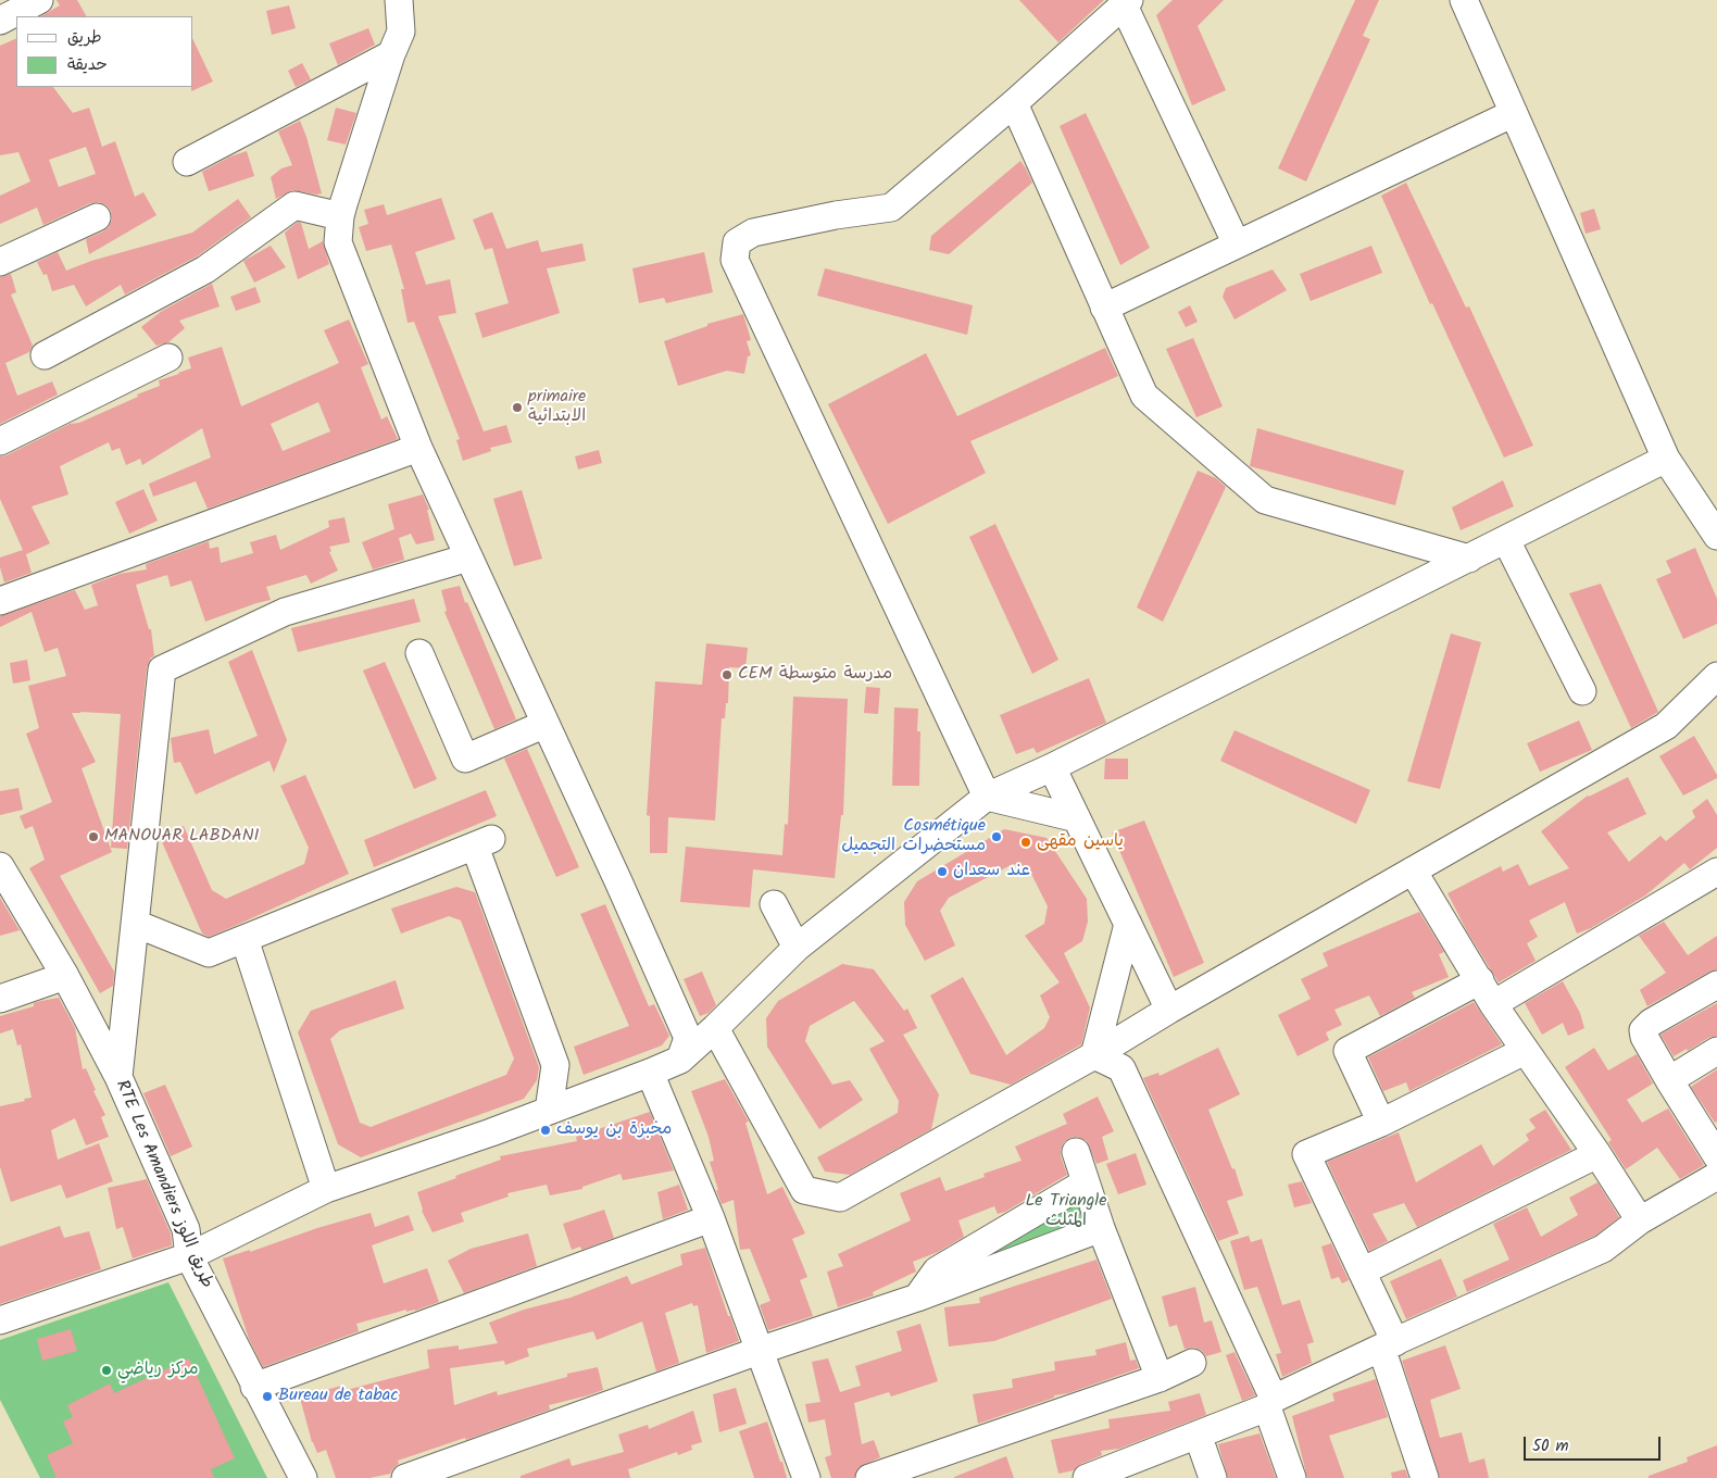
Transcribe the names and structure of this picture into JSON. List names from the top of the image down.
{
  "streets": {
    "street": ["RTE Les Amandiers طريق اللوز"]
  },
  "parks": ["Le Triangle المثلث"],
  "places": [
    "primaire الابتدائية",
    "CEM مدرسة متوسطة",
    "MANOUAR LABDANI",
    "Cosmétique مستحضرات التجميل",
    "ياسين مقهى",
    "عند سعدان",
    "مخبزة بن یوسف",
    "مركز رياضي",
    "Bureau de tabac"
  ],
  "legend": ["طريق", "حديقة"],
  "scale_bar": "50 m"
}
